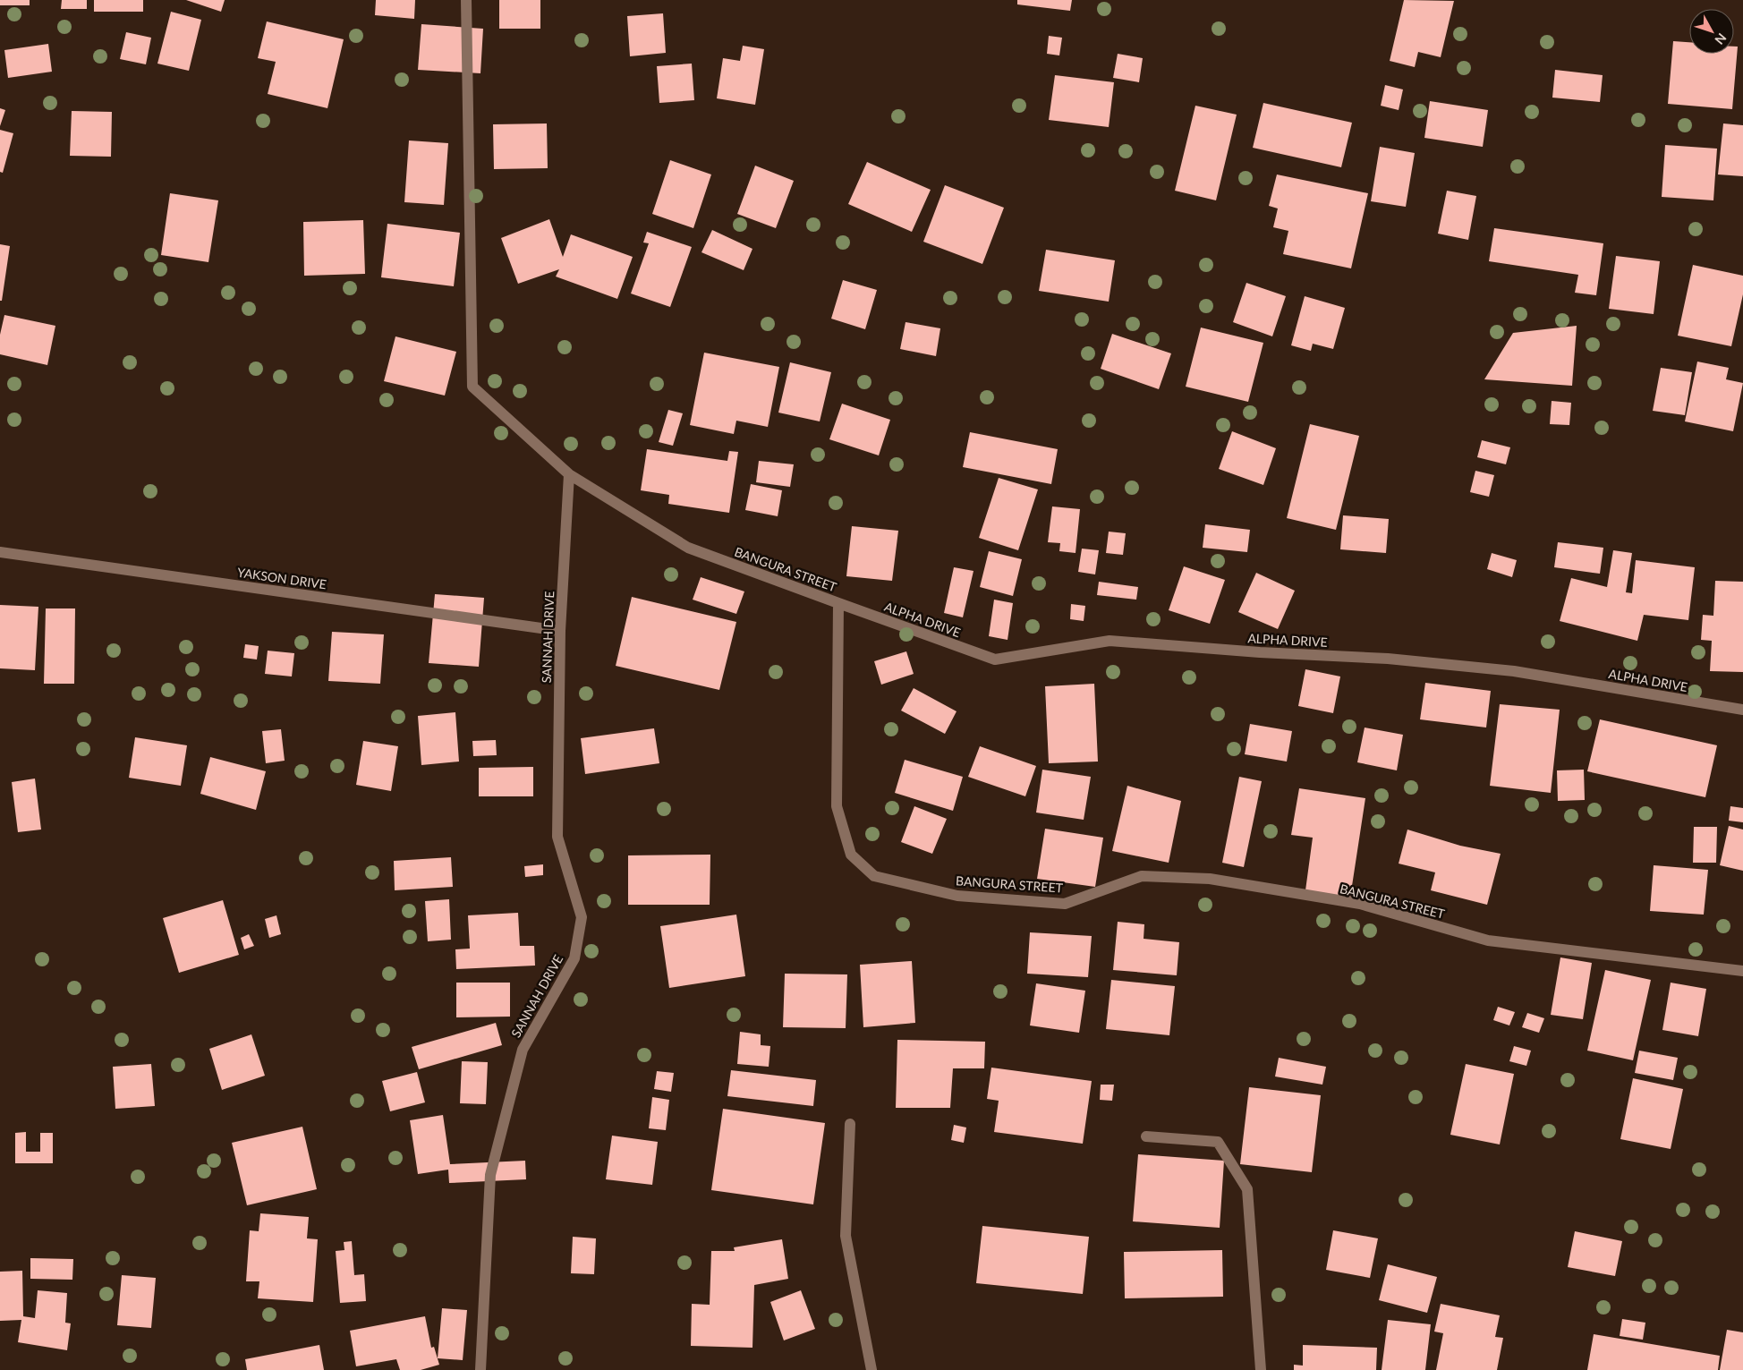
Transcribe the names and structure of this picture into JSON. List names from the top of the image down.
{
  "streets": {
    "street": [
      "BANGURA STREET",
      "YAKSON DRIVE",
      "ALPHA DRIVE",
      "SANNAH DRIVE"
    ]
  },
  "crossings": [
    ["BANGURA STREET", "ALPHA DRIVE"],
    ["BANGURA STREET", "SANNAH DRIVE"],
    ["YAKSON DRIVE", "SANNAH DRIVE"]
  ],
  "north": "bottom right"
}
